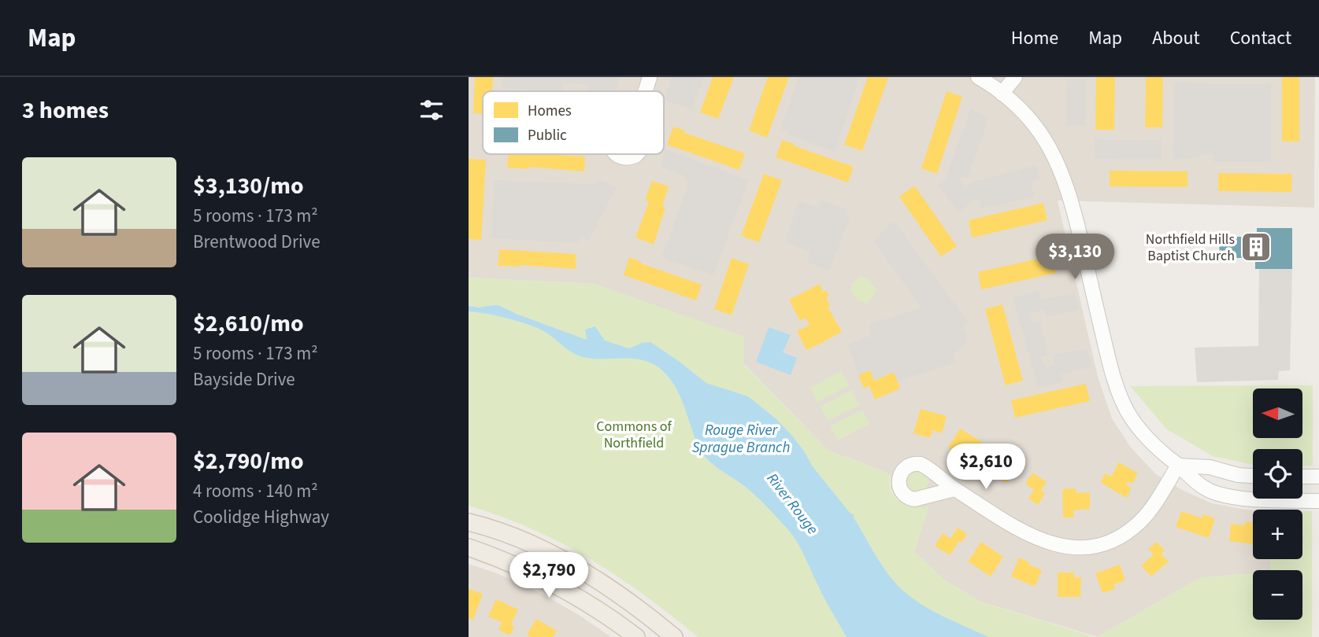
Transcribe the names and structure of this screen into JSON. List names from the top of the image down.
{
  "water": ["Rouge River Sprague Branch", "River Rouge"],
  "parks": ["Commons of Northfield"],
  "places": {
    "building": ["Northfield Hills Baptist Church"]
  },
  "legend": ["Homes", "Public"],
  "north": "left",
  "page": {
    "header": "Map",
    "nav": [
      "Home",
      "Map",
      "About",
      "Contact"
    ],
    "heading": "3 homes",
    "list": [
      {
        "name": "$3,130/mo",
        "note": "5 rooms · 173 m² · Brentwood Drive"
      },
      {
        "name": "$2,610/mo",
        "note": "5 rooms · 173 m² · Bayside Drive"
      },
      {
        "name": "$2,790/mo",
        "note": "4 rooms · 140 m² · Coolidge Highway"
      }
    ],
    "price": ["$3,130", "$2,610", "$2,790"],
    "map_buttons": ["+", "−"]
  }
}
